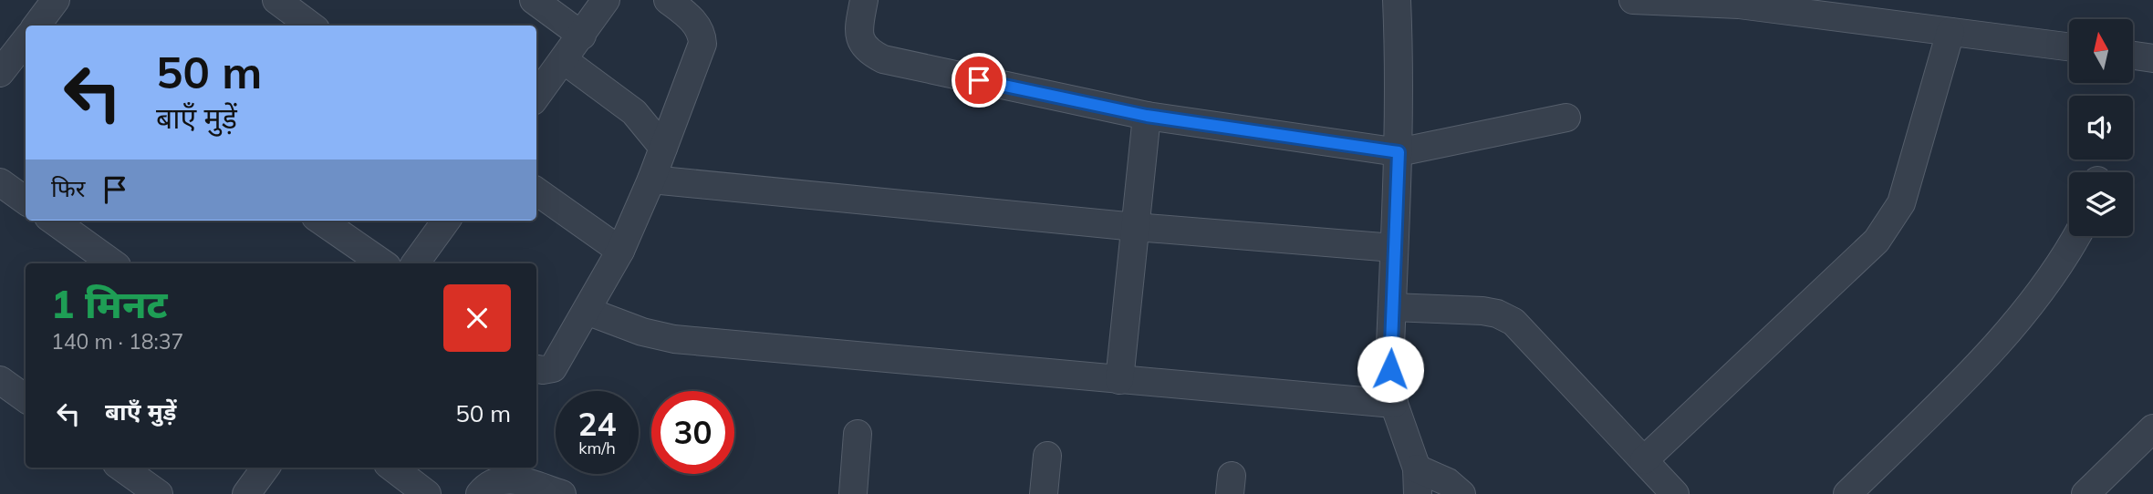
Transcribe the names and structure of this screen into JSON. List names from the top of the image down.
{
  "north": "top",
  "page": {
    "turn": ["50 m", "बाएँ मुड़ें"],
    "then": "फिर",
    "heading": ["1 मिनट", "140 m · 18:37"],
    "list": [
      {
        "name": "बाएँ मुड़ें",
        "value": "50 m"
      }
    ],
    "speed": "24 km/h",
    "limit": "30"
  }
}
